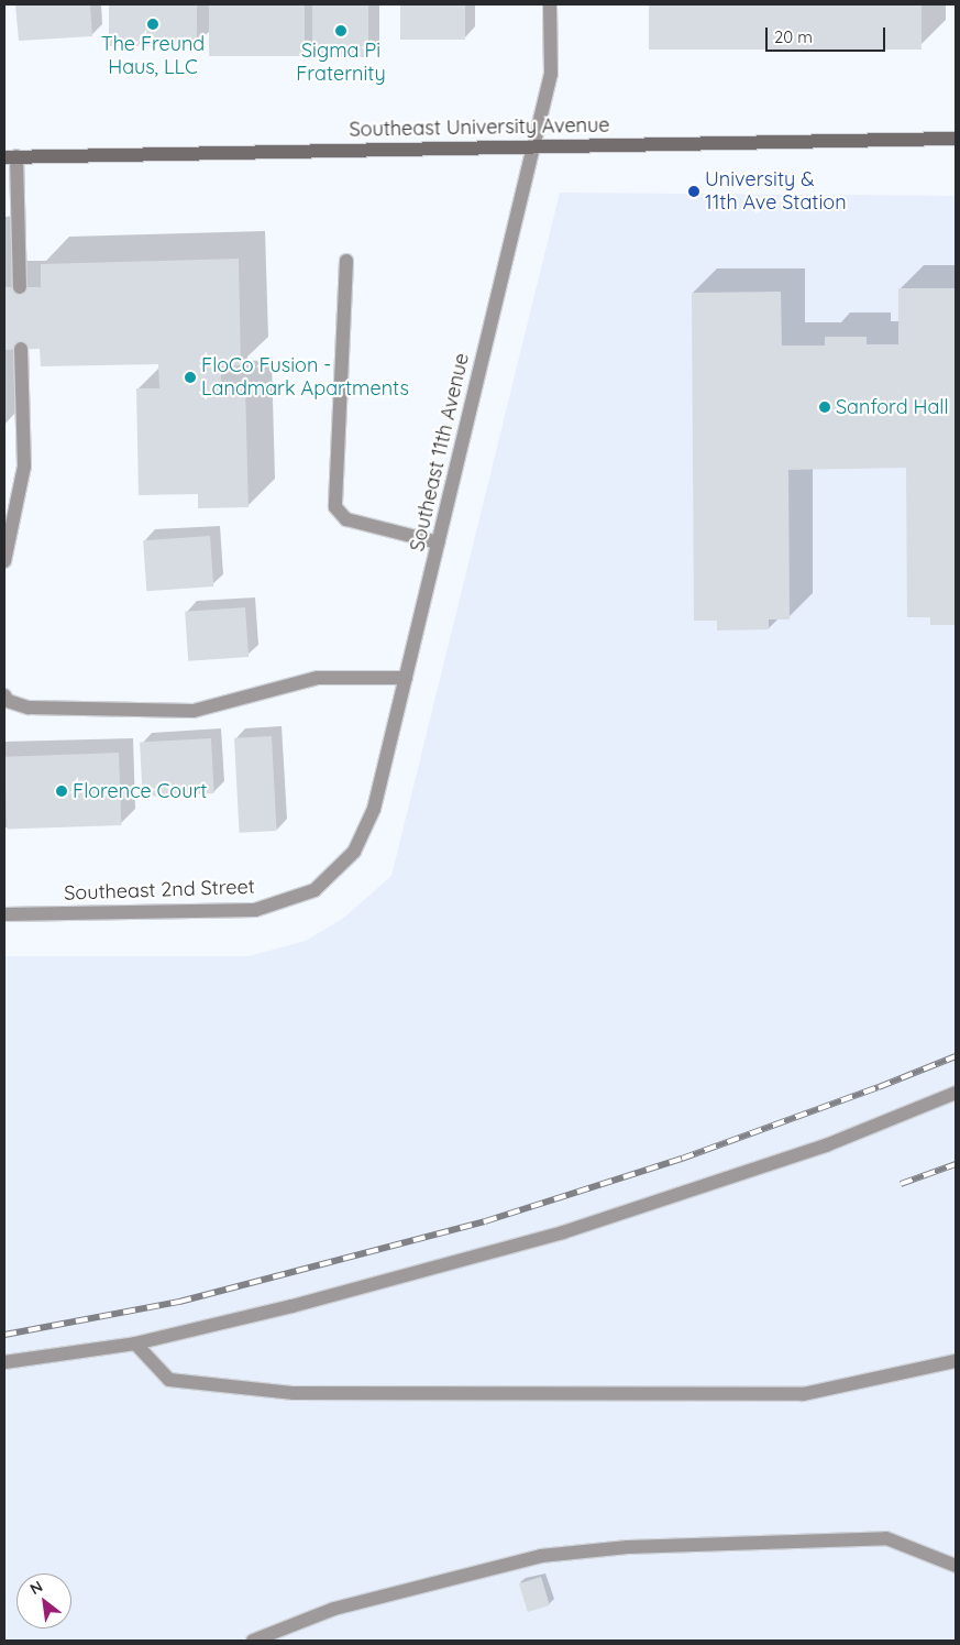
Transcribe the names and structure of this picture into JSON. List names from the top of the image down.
{
  "streets": {
    "main road": ["Southeast University Avenue"],
    "street": ["Southeast 11th Avenue", "Southeast 2nd Street"]
  },
  "crossings": [
    ["Southeast University Avenue", "Southeast 11th Avenue"],
    ["Southeast 11th Avenue", "Southeast 2nd Street"]
  ],
  "places": [
    "The Freund Haus, LLC",
    "Sigma Pi Fraternity",
    "University & 11th Ave Station",
    "FloCo Fusion - Landmark Apartments",
    "Sanford Hall",
    "Florence Court"
  ],
  "scale_bar": "20 m",
  "north": "top left"
}
